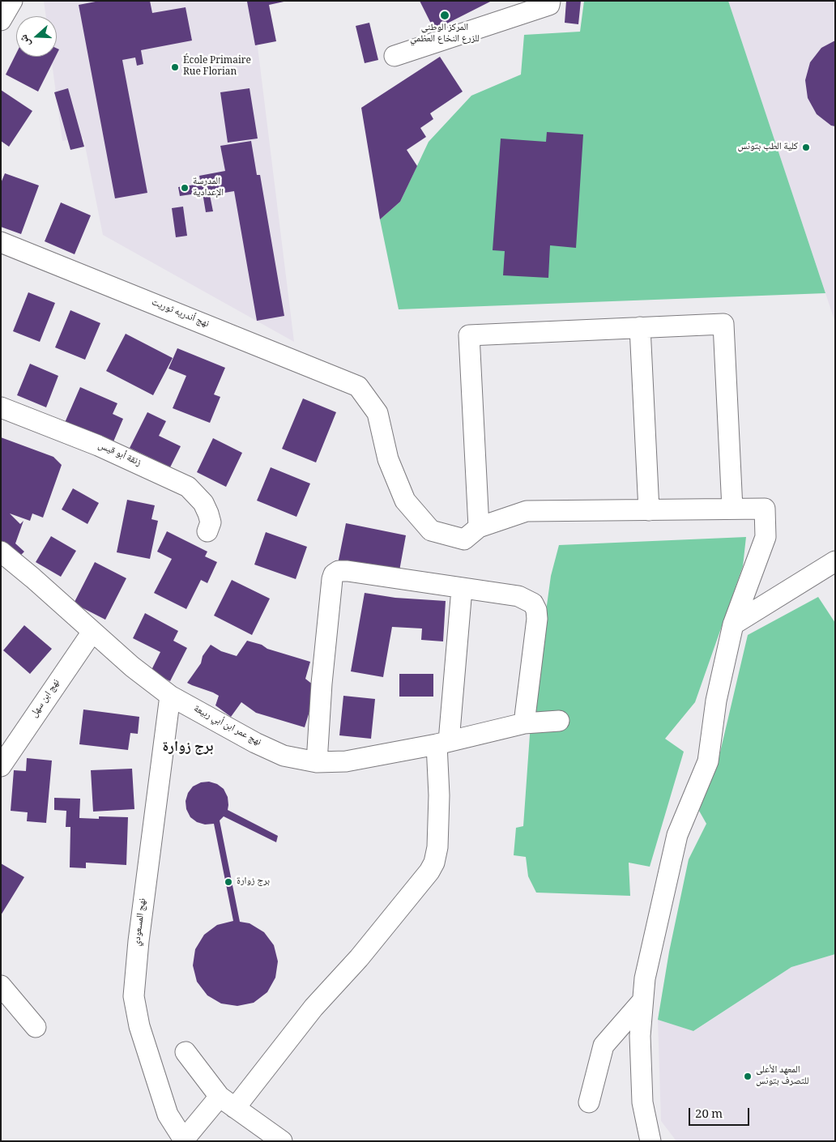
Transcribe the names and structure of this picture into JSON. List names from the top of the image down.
{
  "streets": {
    "street": [
      "نهج أندريه ثوريت",
      "زنقة أبو قيس",
      "نهج ابن سهل",
      "نهج عمر ابن أبي ربيعة",
      "نهج المسعودي"
    ]
  },
  "crossings": [
    ["نهج ابن سهل", "نهج عمر ابن أبي ربيعة"],
    ["نهج عمر ابن أبي ربيعة", "نهج المسعودي"]
  ],
  "districts": ["برج زوارة"],
  "places": [
    "المركز الوطني للزرع النخاع العظمي",
    "École Primaire Rue Florian",
    "كلية الطب بتونس",
    "المدرسة الإعدادية",
    "برج زوارة",
    "المعهد الأعلى للتصرف بتونس"
  ],
  "scale_bar": "20 m",
  "north": "left"
}
